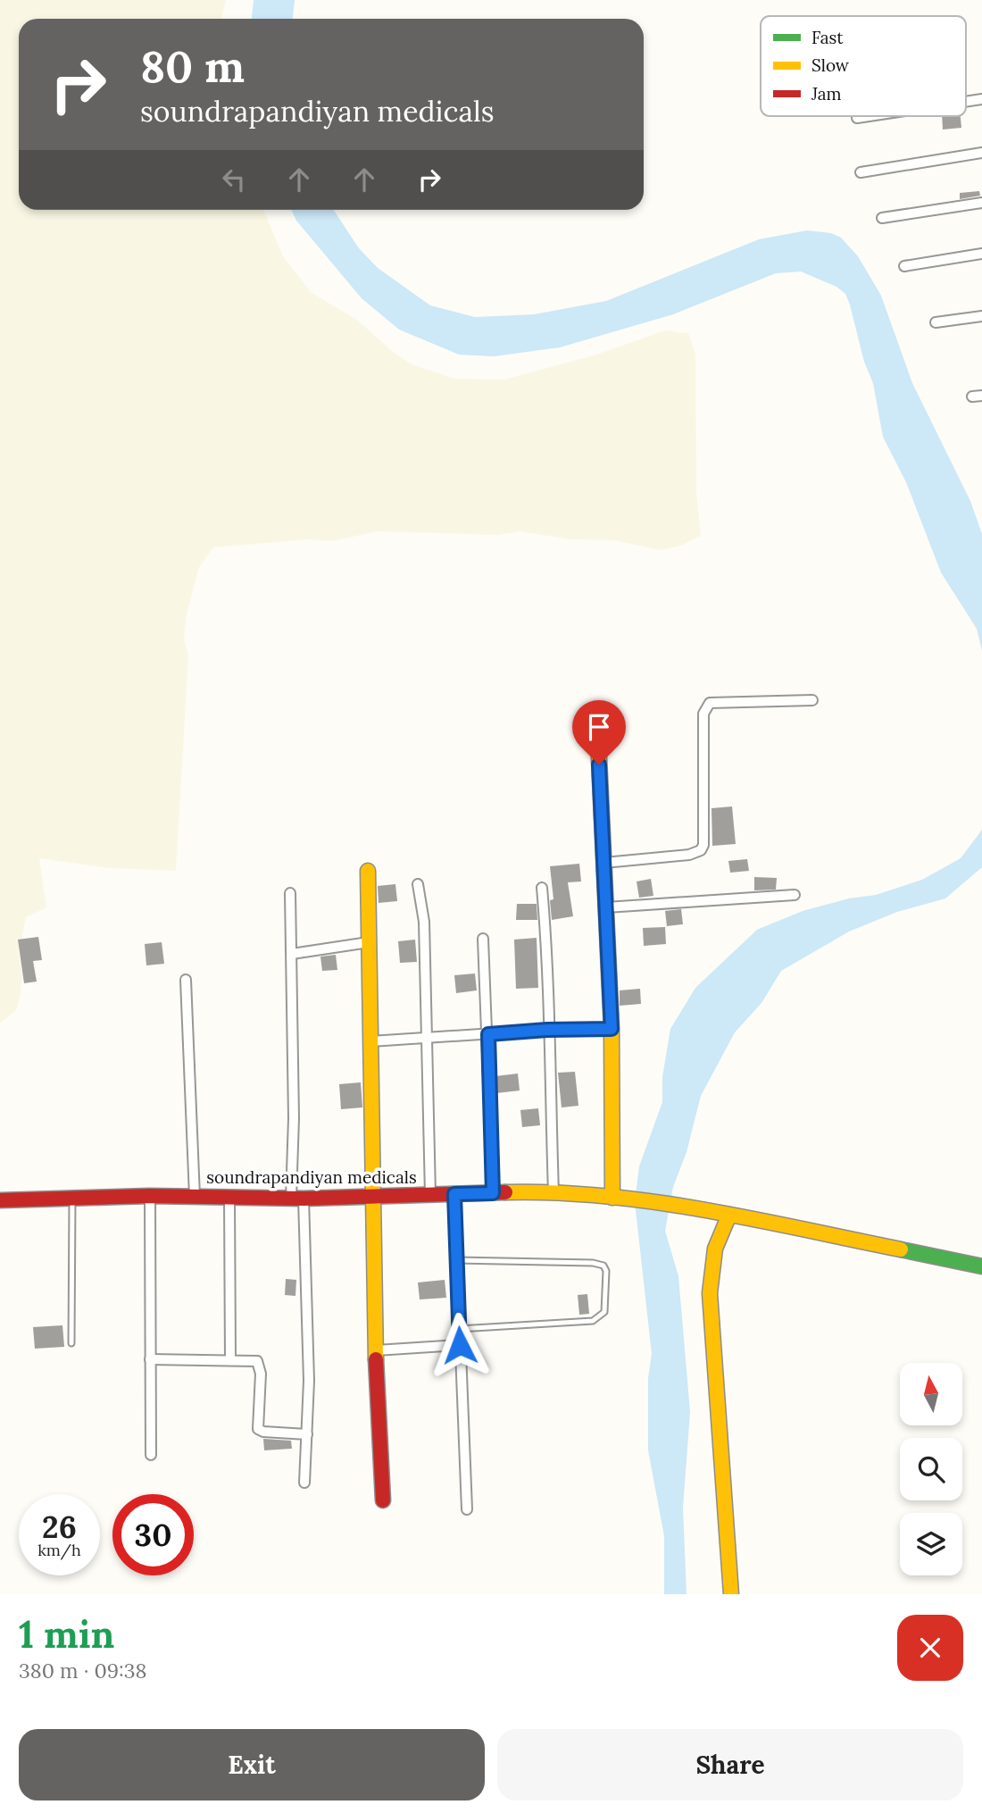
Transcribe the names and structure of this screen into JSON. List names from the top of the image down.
{
  "streets": {
    "street": ["soundrapandiyan medicals"]
  },
  "legend": ["Fast", "Slow", "Jam"],
  "north": "top",
  "page": {
    "turn": ["80 m", "soundrapandiyan medicals"],
    "speed": "26 km/h",
    "limit": "30",
    "heading": ["1 min", "380 m · 09:38"],
    "buttons": ["Exit", "Share"]
  }
}
